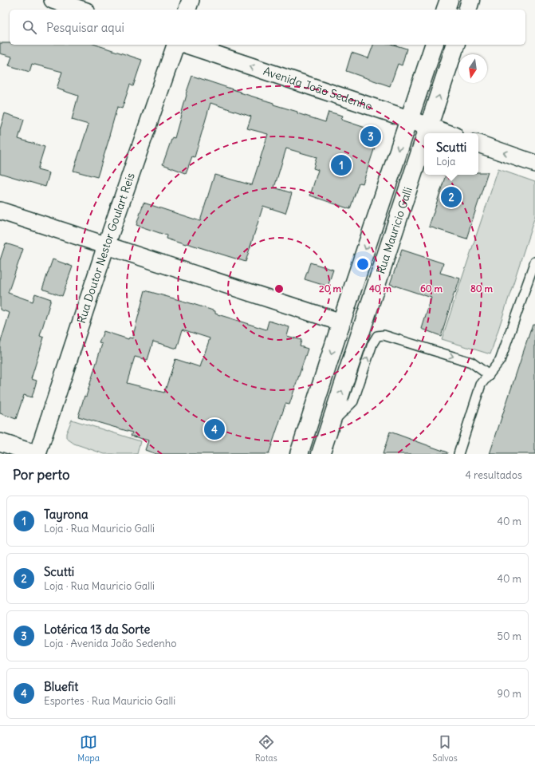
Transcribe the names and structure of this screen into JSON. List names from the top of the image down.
{
  "streets": {
    "main road": ["Rua Mauricio Galli"],
    "street": ["Avenida João Sedenho", "Rua Doutor Nestor Goulart Reis"]
  },
  "crossings": [
    ["Avenida João Sedenho", "Rua Mauricio Galli"]
  ],
  "one_way": ["Avenida João Sedenho"],
  "north": "bottom",
  "page": {
    "search": "Pesquisar aqui",
    "pins": [
      "3",
      "1",
      "2",
      "4"
    ],
    "popup": ["Scutti", "Loja"],
    "heading": ["Por perto", "4 resultados"],
    "list": [
      {
        "mark": "1",
        "name": "Tayrona",
        "note": "Loja · Rua Mauricio Galli",
        "value": "40 m"
      },
      {
        "mark": "2",
        "name": "Scutti",
        "note": "Loja · Rua Mauricio Galli",
        "value": "40 m"
      },
      {
        "mark": "3",
        "name": "Lotérica 13 da Sorte",
        "note": "Loja · Avenida João Sedenho",
        "value": "50 m"
      },
      {
        "mark": "4",
        "name": "Bluefit",
        "note": "Esportes · Rua Mauricio Galli",
        "value": "90 m"
      }
    ],
    "nav": ["Mapa", "Rotas", "Salvos"]
  },
  "rings": [
    "20 m",
    "40 m",
    "60 m",
    "80 m"
  ]
}
